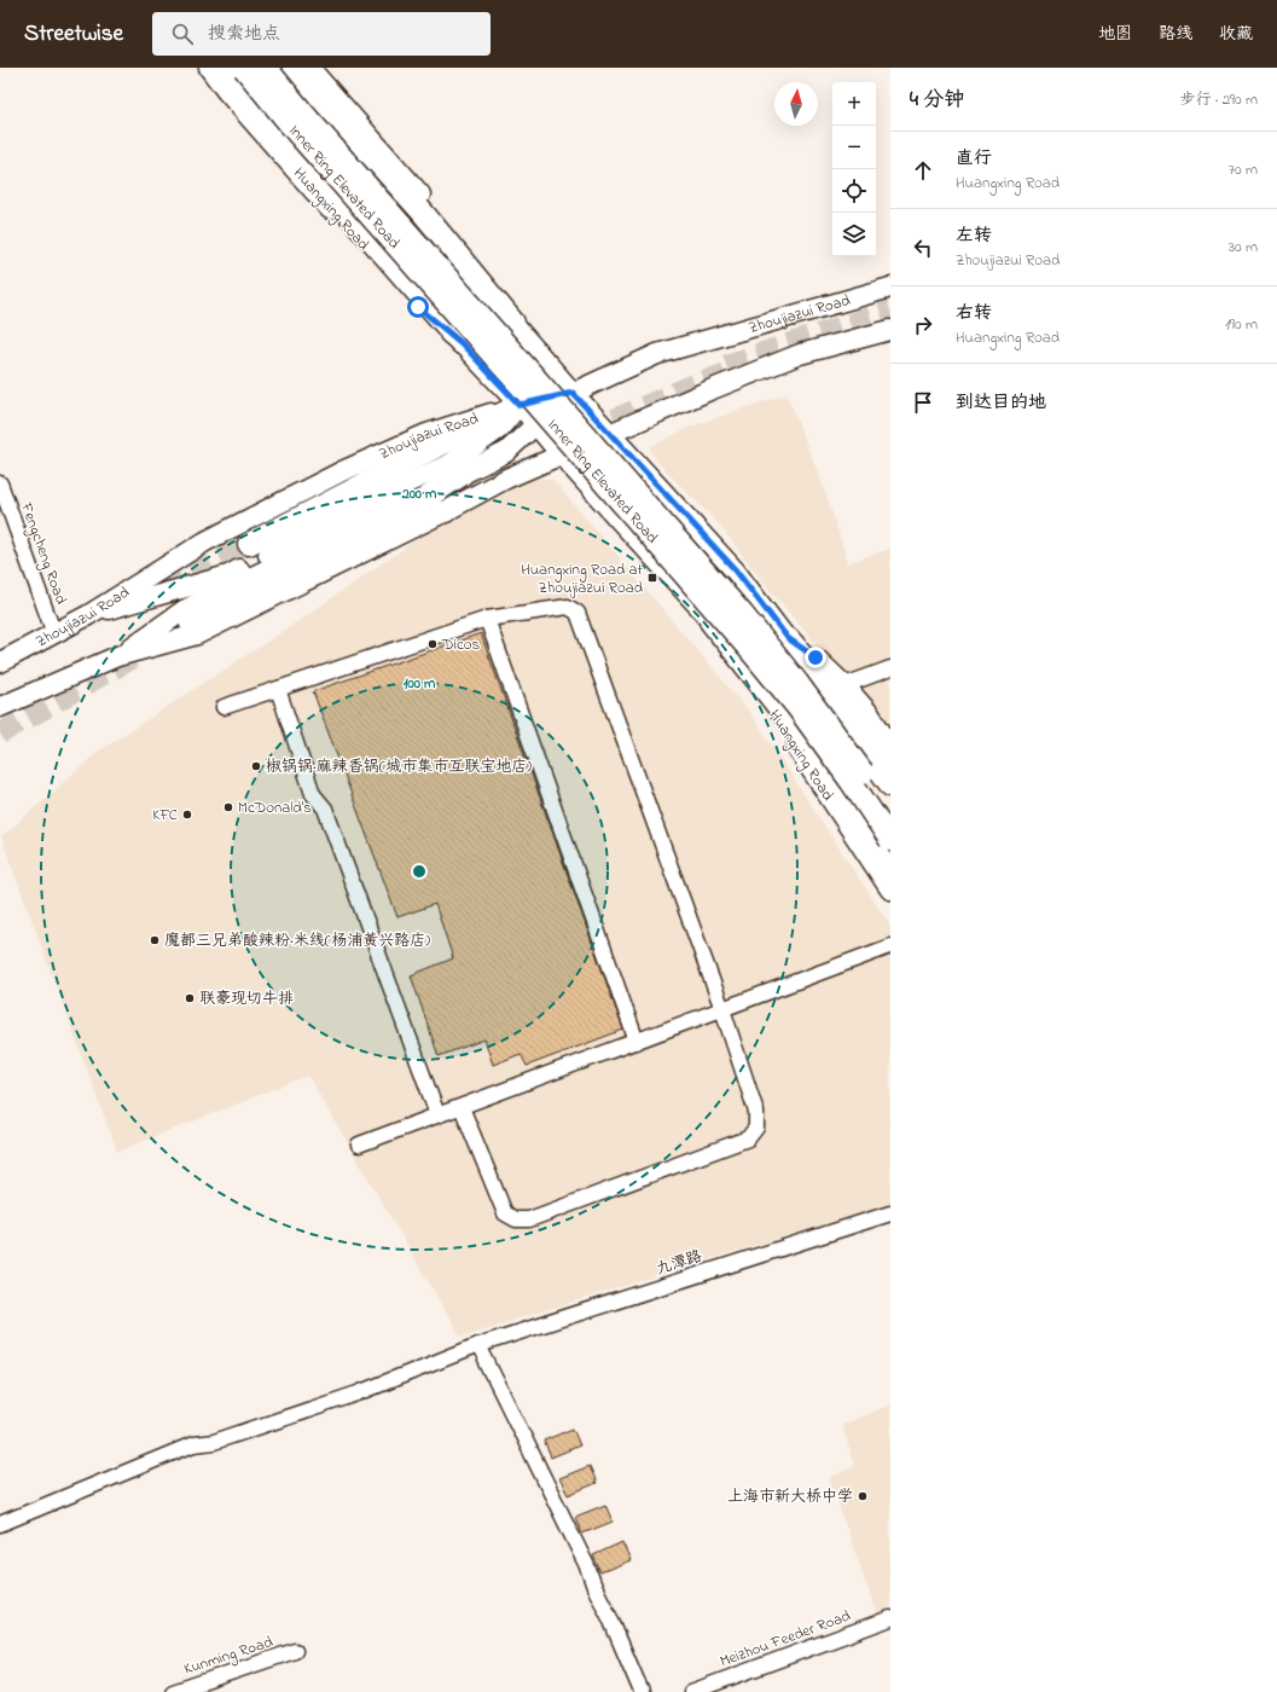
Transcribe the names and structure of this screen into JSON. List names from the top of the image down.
{
  "streets": {
    "highway": ["Inner Ring Elevated Road"],
    "main road": ["Huangxing Road", "Zhoujiazui Road"],
    "street": [
      "Fengcheng Road",
      "九潭路",
      "Meizhou Feeder Road",
      "Kunming Road"
    ]
  },
  "crossings": [
    ["Huangxing Road", "Zhoujiazui Road"],
    ["Zhoujiazui Road", "Fengcheng Road"]
  ],
  "places": {
    "transit": ["Huangxing Road at Zhoujiazui Road"],
    "other": [
      "Dicos",
      "椒锅锅·麻辣香锅(城市集市互联宝地店)",
      "McDonald's",
      "KFC",
      "魔都三兄弟酸辣粉·米线(杨浦黄兴路店)",
      "联豪现切牛排",
      "上海市新大桥中学"
    ]
  },
  "north": "top",
  "page": {
    "header": "Streetwise",
    "search": "搜索地点",
    "nav": ["地图", "路线", "收藏"],
    "heading": ["4 分钟", "步行 · 290 m"],
    "map_buttons": ["+", "−"],
    "list": [
      ["直行", "Huangxing Road", "70 m"],
      ["左转", "Zhoujiazui Road", "30 m"],
      ["右转", "Huangxing Road", "190 m"],
      "到达目的地"
    ]
  },
  "rings": ["200 m", "100 m"]
}
